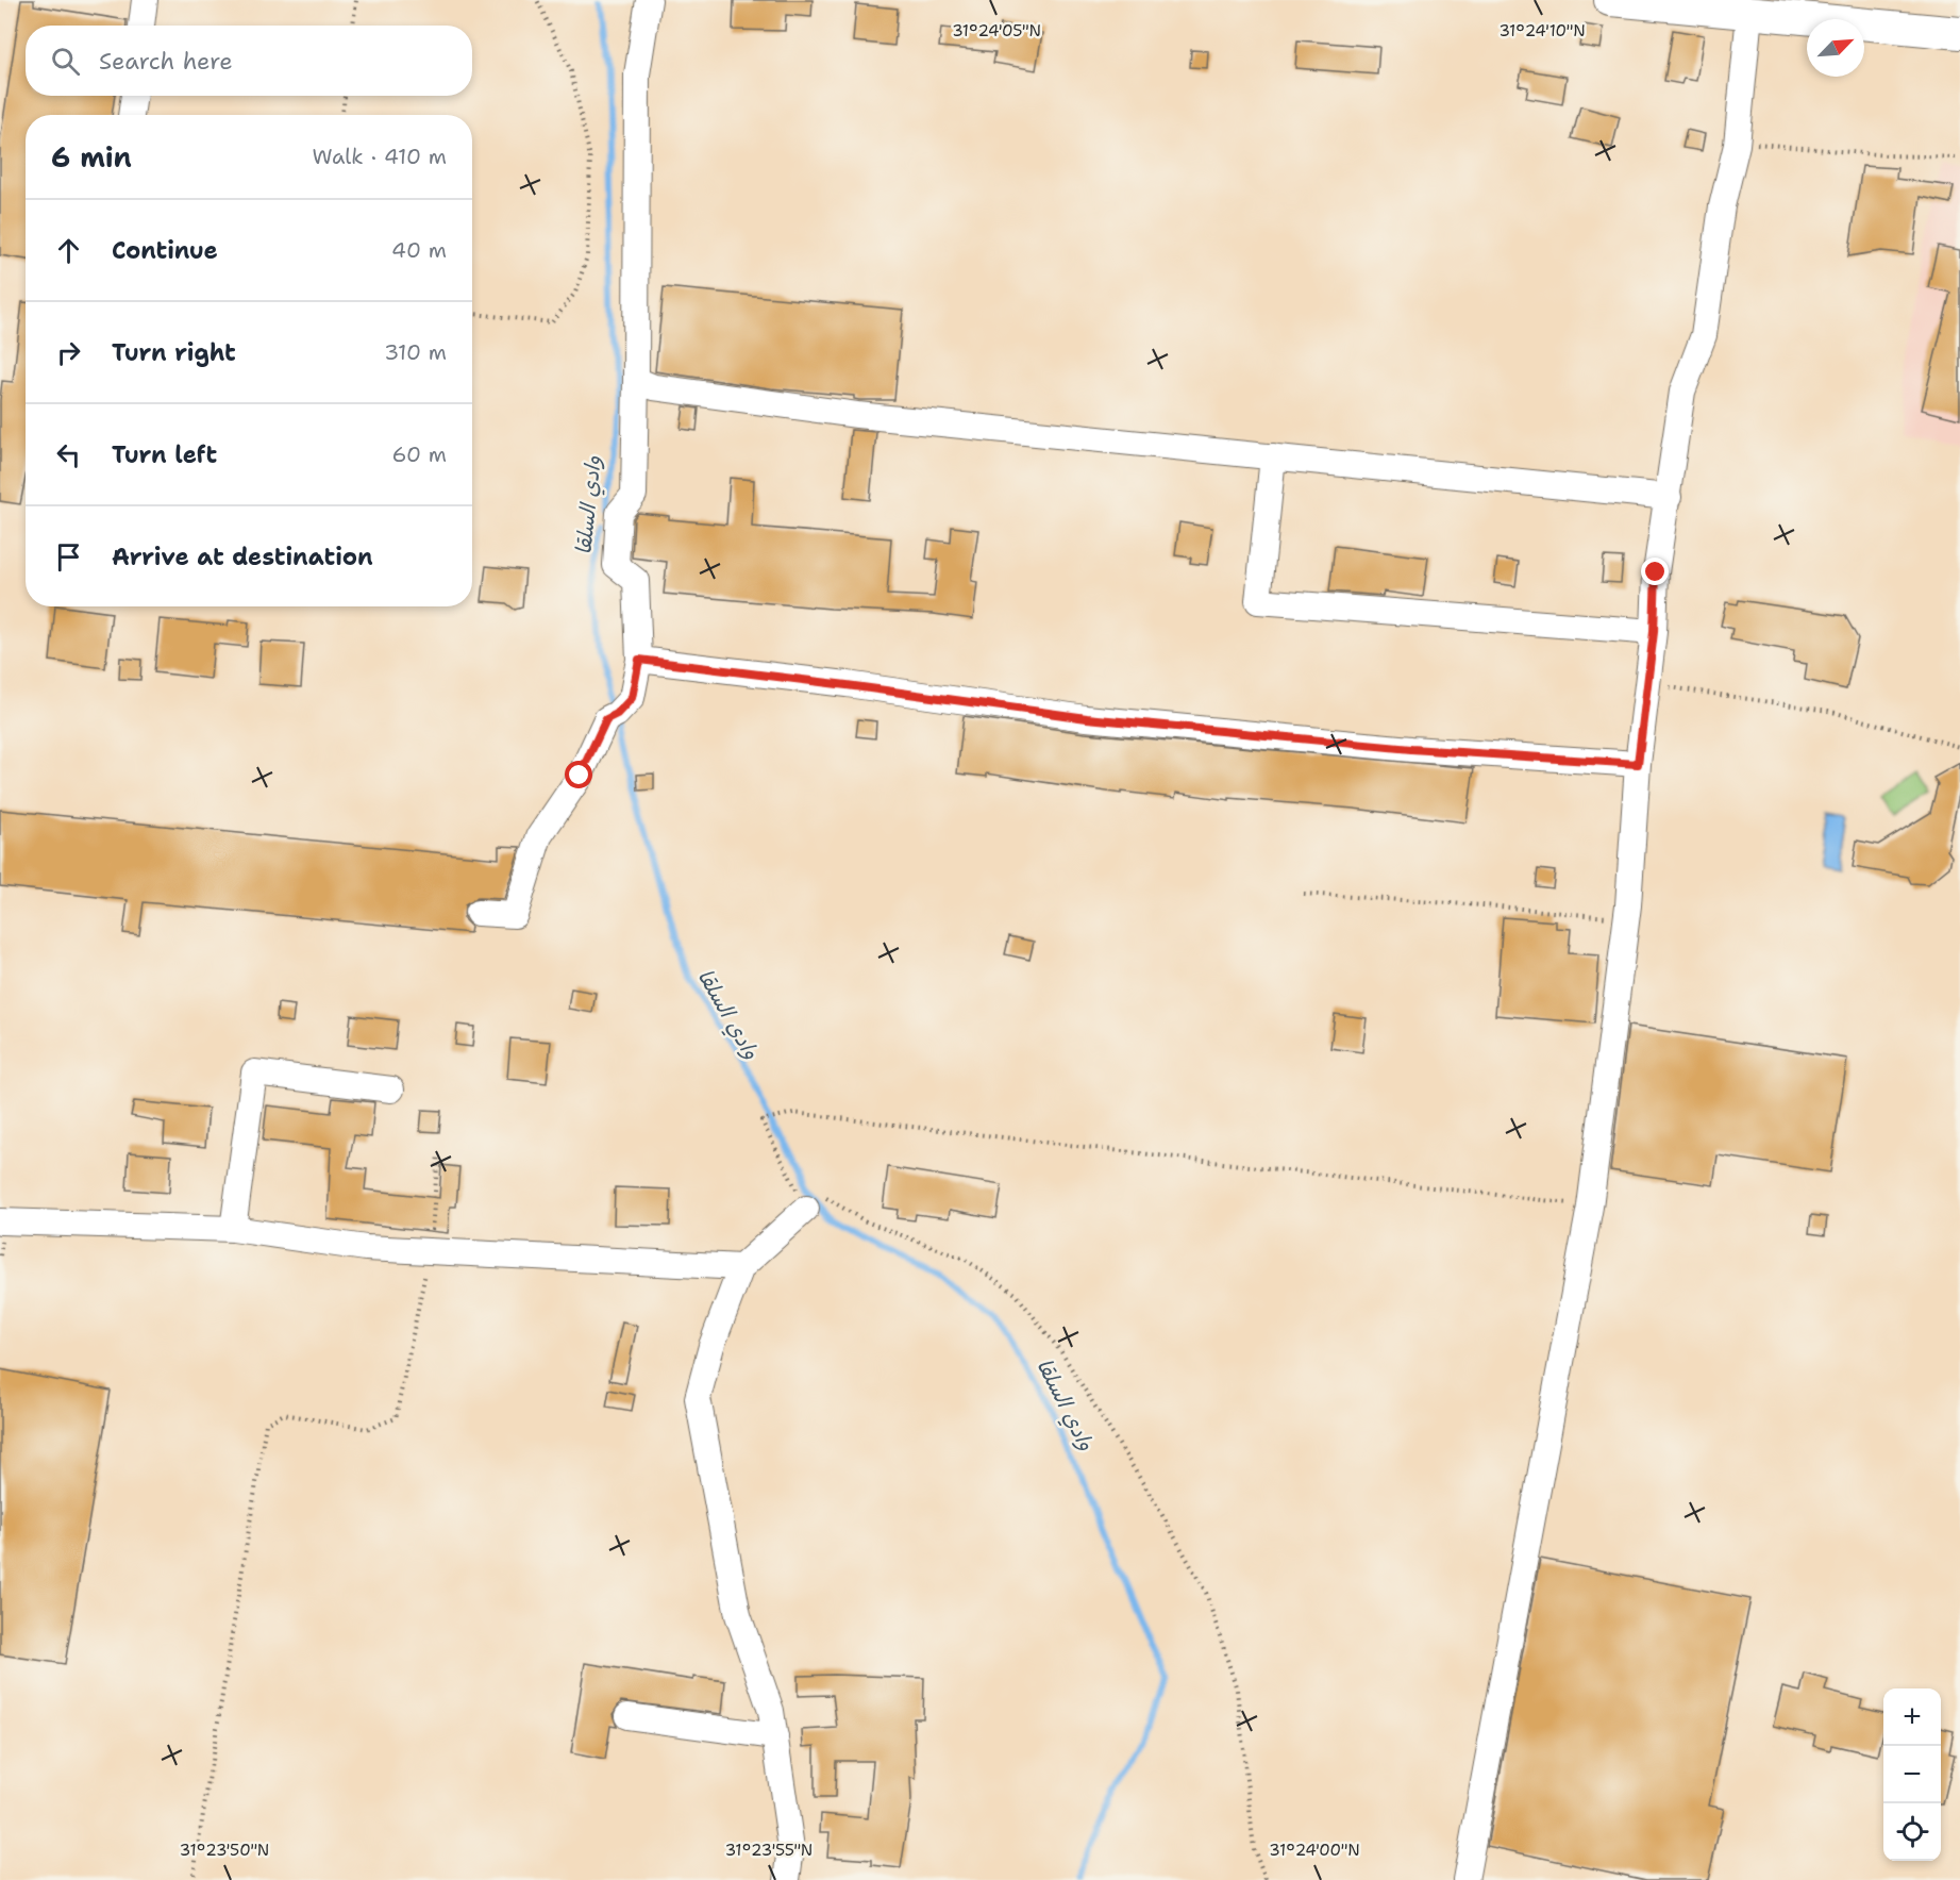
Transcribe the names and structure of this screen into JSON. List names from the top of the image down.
{
  "water": ["وادي السلقا"],
  "north": "top right",
  "page": {
    "search": "Search here",
    "heading": ["6 min", "Walk · 410 m"],
    "list": [
      ["Continue", "40 m"],
      ["Turn right", "310 m"],
      ["Turn left", "60 m"],
      "Arrive at destination"
    ],
    "map_buttons": ["+", "−"]
  },
  "coordinates": [
    "31°24'05\"N",
    "31°24'10\"N",
    "31°23'50\"N",
    "31°23'55\"N",
    "31°24'00\"N"
  ]
}
